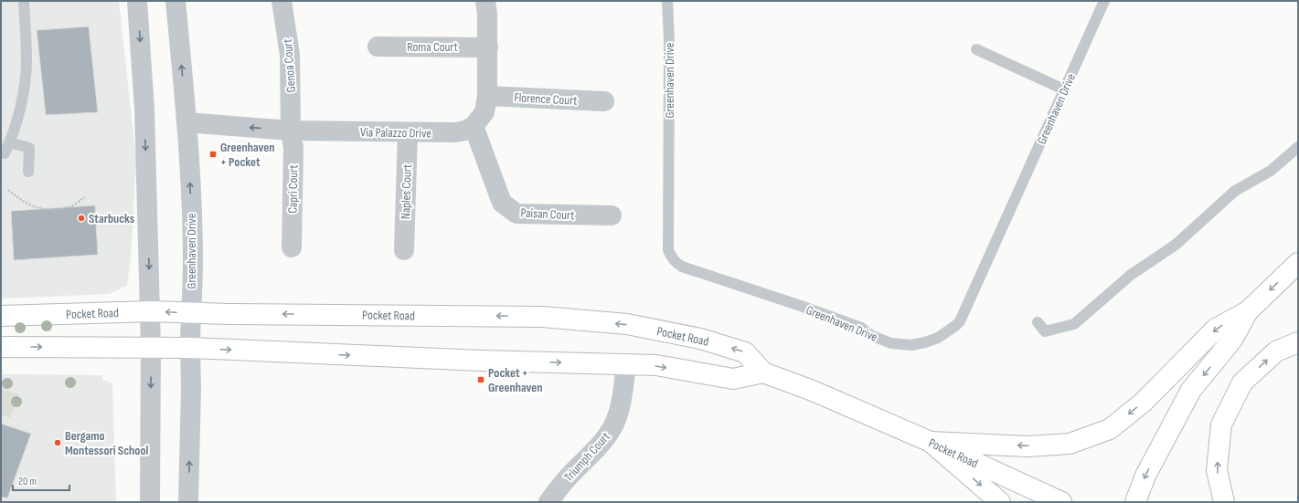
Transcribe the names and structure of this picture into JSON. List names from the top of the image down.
{
  "streets": {
    "main road": ["Pocket Road"],
    "street": [
      "Roma Court",
      "Genoa Court",
      "Greenhaven Drive",
      "Florence Court",
      "Via Palazzo Drive",
      "Capri Court",
      "Naples Court",
      "Paisan Court",
      "Triumph Court"
    ]
  },
  "crossings": [
    ["Roma Court", "Via Palazzo Drive"],
    ["Genoa Court", "Via Palazzo Drive"],
    ["Genoa Court", "Capri Court"],
    ["Greenhaven Drive", "Via Palazzo Drive"],
    ["Greenhaven Drive", "Pocket Road"],
    ["Florence Court", "Via Palazzo Drive"],
    ["Via Palazzo Drive", "Capri Court"],
    ["Via Palazzo Drive", "Naples Court"],
    ["Via Palazzo Drive", "Paisan Court"]
  ],
  "places": {
    "transit": ["Greenhaven + Pocket", "Pocket + Greenhaven"],
    "other": ["Starbucks", "Bergamo Montessori School"]
  },
  "scale_bar": "20 m"
}
